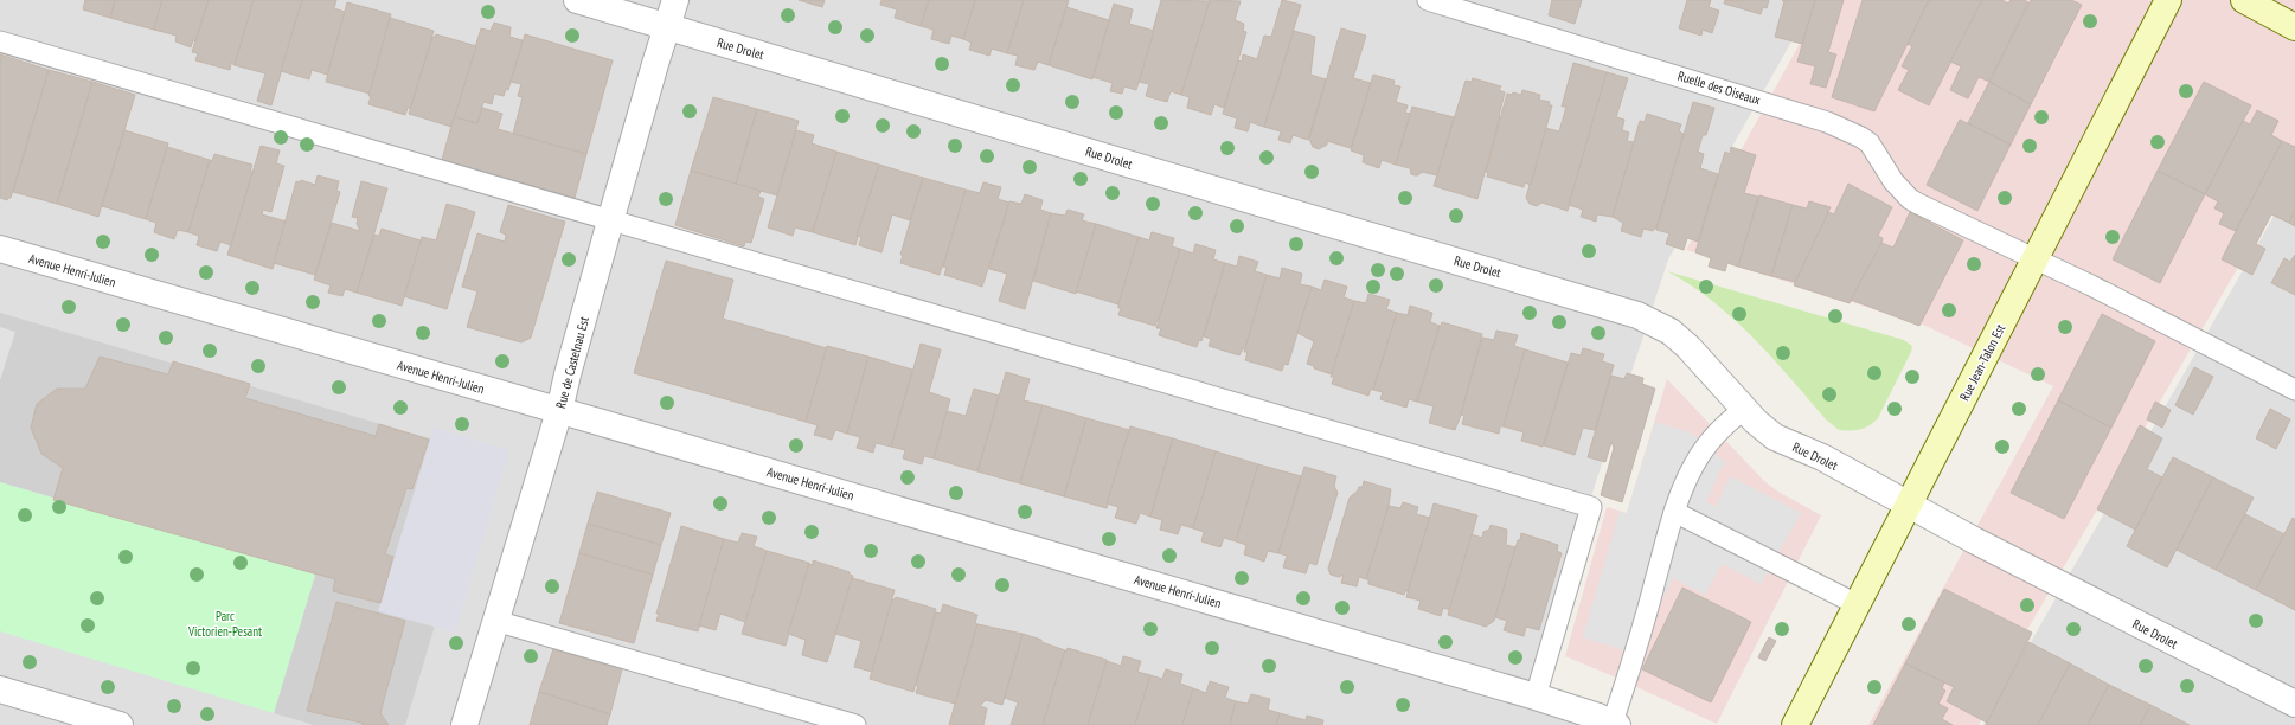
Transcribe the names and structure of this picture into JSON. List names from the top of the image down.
{
  "streets": {
    "main road": ["Rue Jean-Talon Est"],
    "street": ["Rue Drolet", "Avenue Henri-Julien", "Rue de Castelnau Est"],
    "lane": ["Ruelle des Oiseaux"]
  },
  "crossings": [
    ["Rue Drolet", "Rue de Castelnau Est"],
    ["Rue Drolet", "Rue Jean-Talon Est"],
    ["Ruelle des Oiseaux", "Rue Jean-Talon Est"],
    ["Avenue Henri-Julien", "Rue de Castelnau Est"]
  ],
  "parks": ["Parc Victorien-Pesant"]
}
